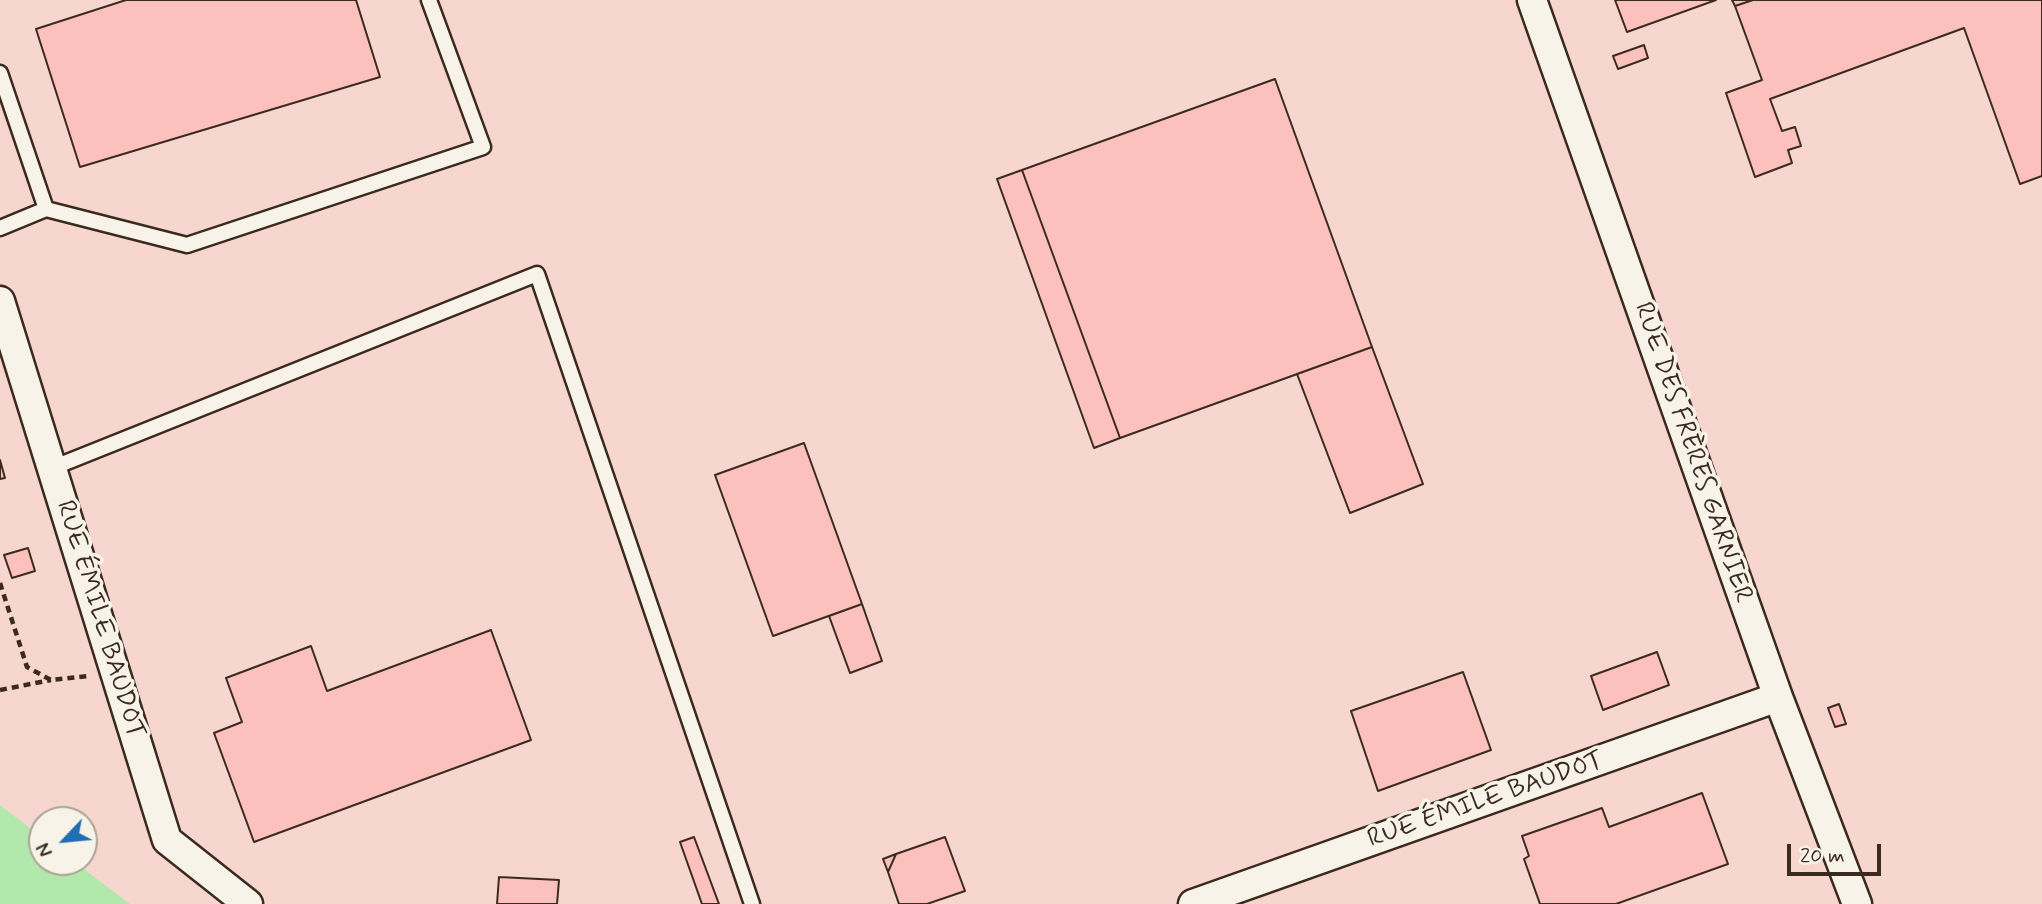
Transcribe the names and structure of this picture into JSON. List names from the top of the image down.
{
  "streets": {
    "street": ["RUE DES FRÈRES GARNIER", "RUE ÉMILE BAUDOT"]
  },
  "crossings": [
    ["RUE DES FRÈRES GARNIER", "RUE ÉMILE BAUDOT"]
  ],
  "scale_bar": "20 m",
  "north": "bottom left"
}
